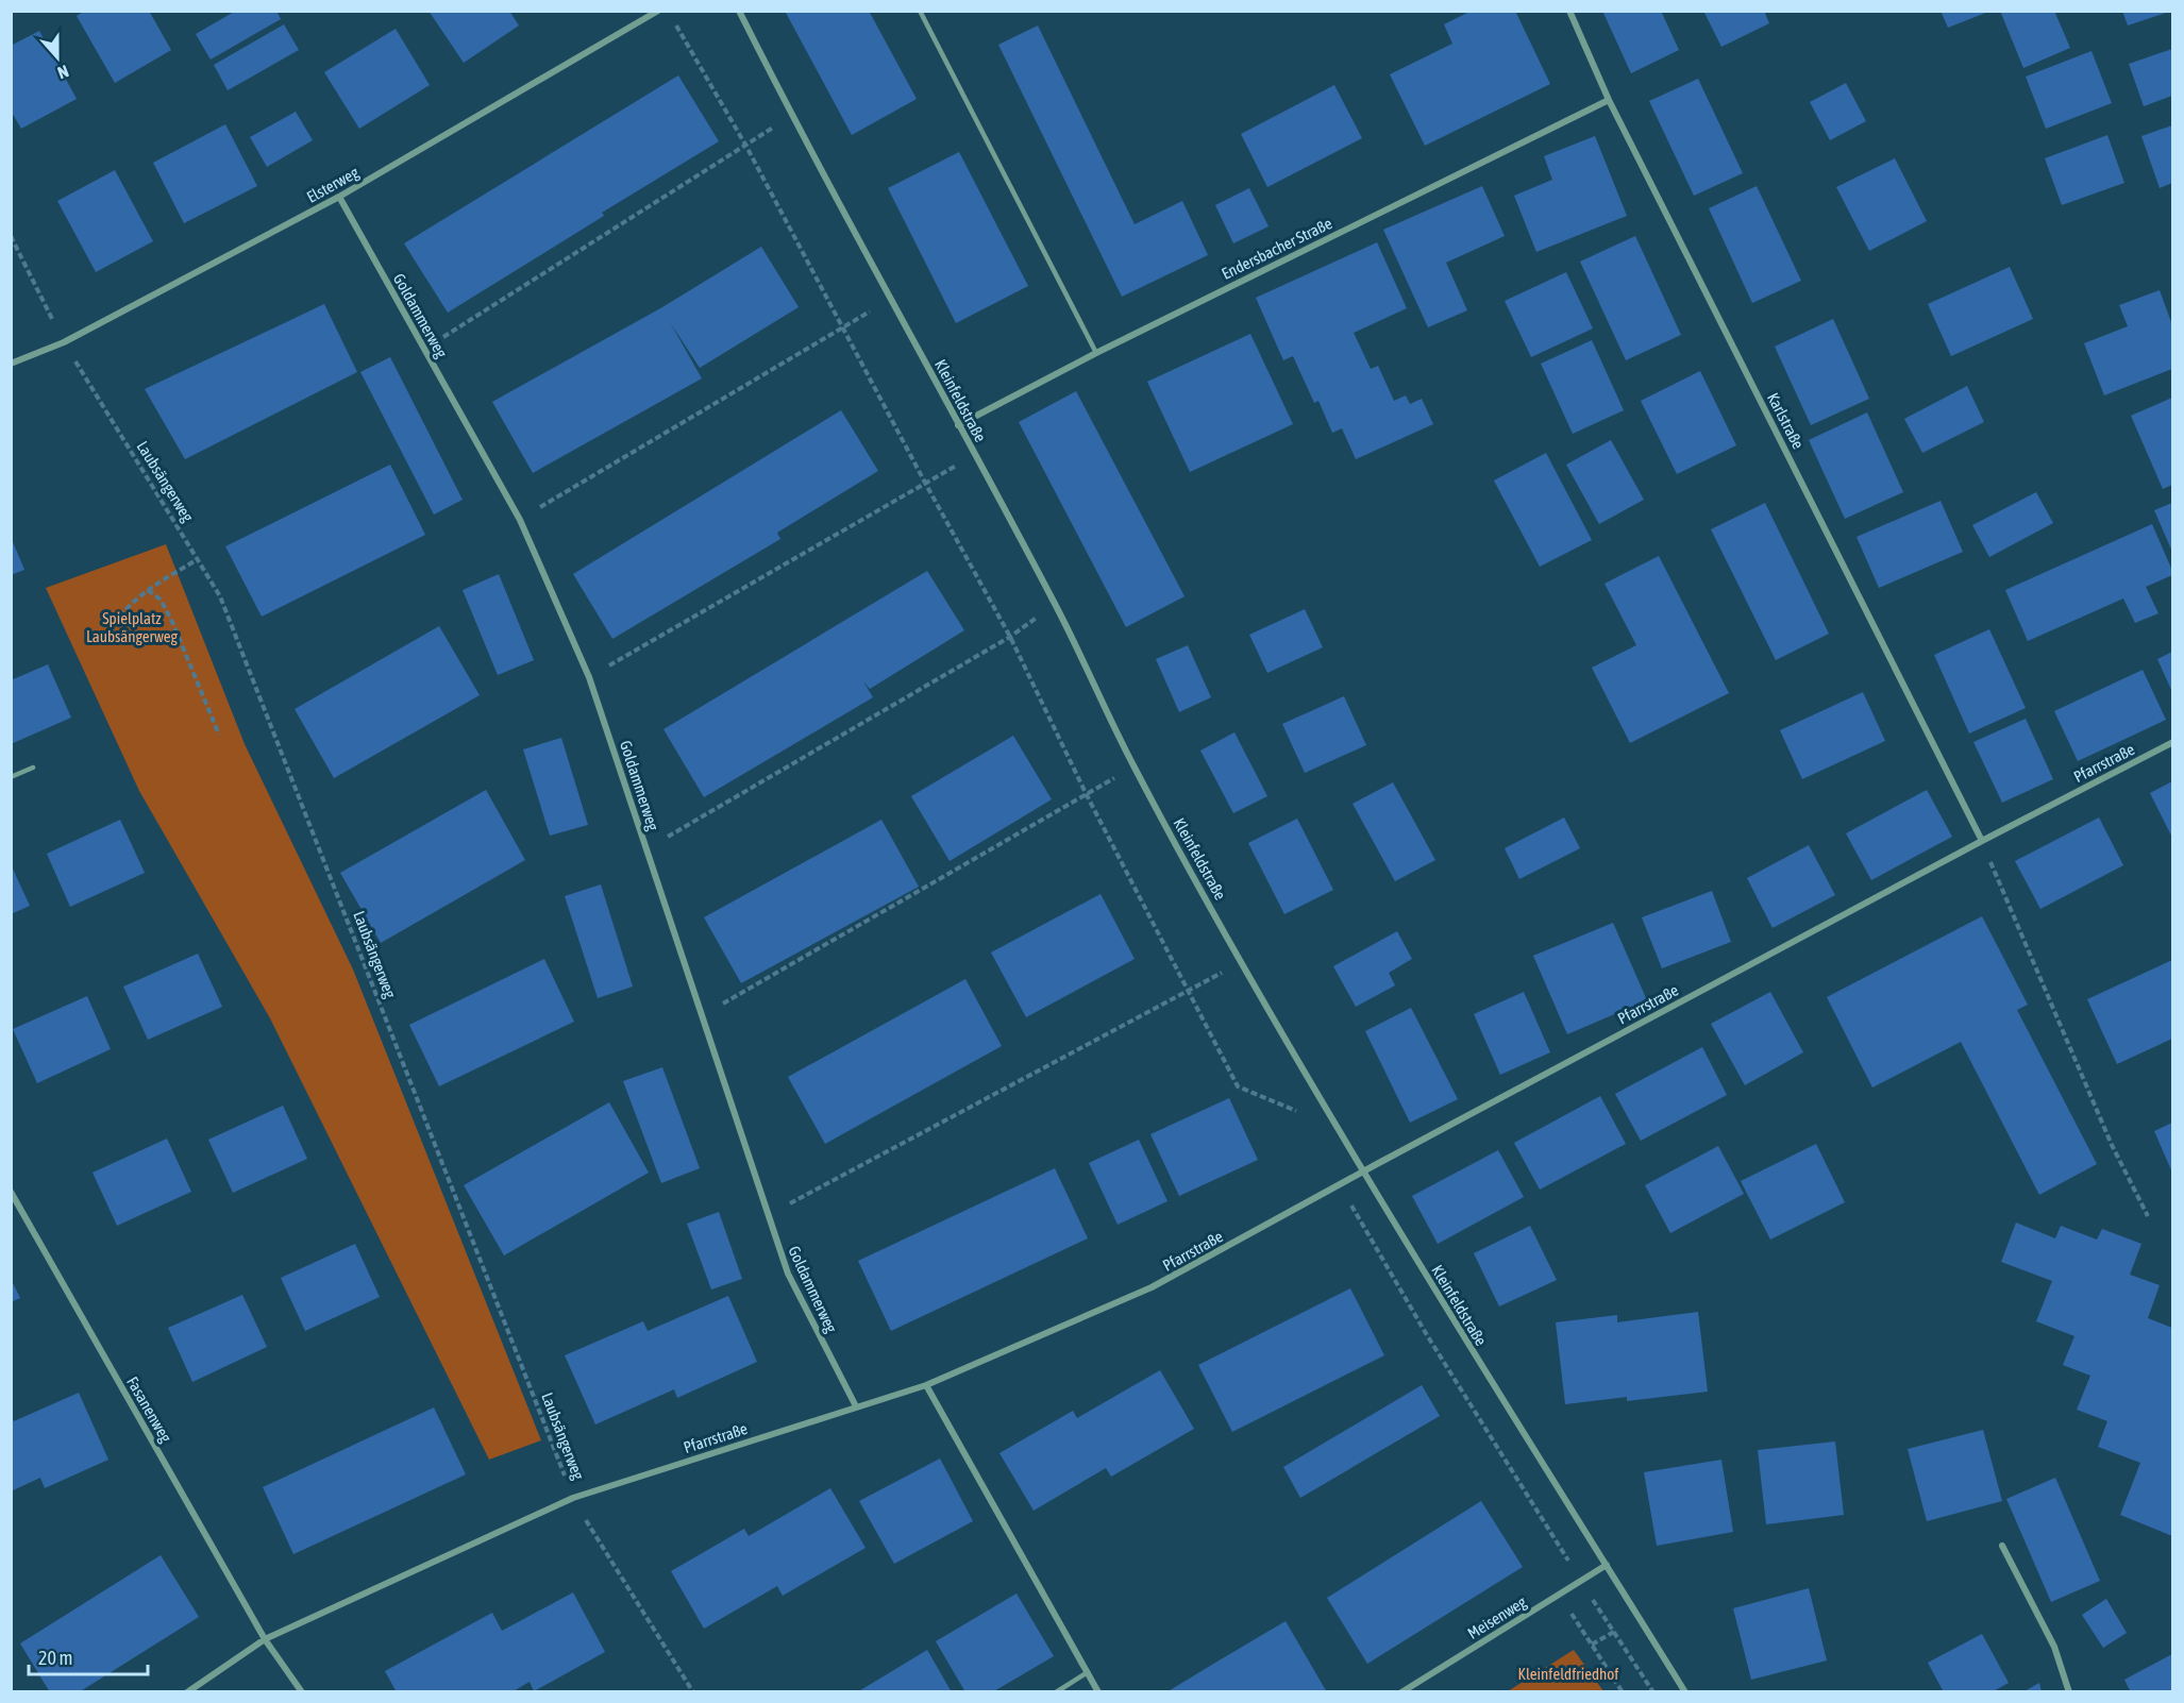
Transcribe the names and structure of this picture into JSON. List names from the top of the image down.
{
  "streets": {
    "street": [
      "Elsterweg",
      "Endersbacher Straße",
      "Goldammerweg",
      "Kleinfeldstraße",
      "Karlstraße",
      "Pfarrstraße",
      "Fasanenweg",
      "Meisenweg"
    ],
    "path": ["Laubsängerweg"]
  },
  "crossings": [
    ["Elsterweg", "Goldammerweg"],
    ["Elsterweg", "Laubsängerweg"],
    ["Endersbacher Straße", "Kleinfeldstraße"],
    ["Endersbacher Straße", "Karlstraße"],
    ["Goldammerweg", "Pfarrstraße"],
    ["Kleinfeldstraße", "Pfarrstraße"],
    ["Kleinfeldstraße", "Meisenweg"],
    ["Karlstraße", "Pfarrstraße"],
    ["Laubsängerweg", "Pfarrstraße"],
    ["Pfarrstraße", "Fasanenweg"]
  ],
  "parks": ["Spielplatz Laubsängerweg", "Kleinfeldfriedhof"],
  "scale_bar": "20 m",
  "north": "bottom"
}
